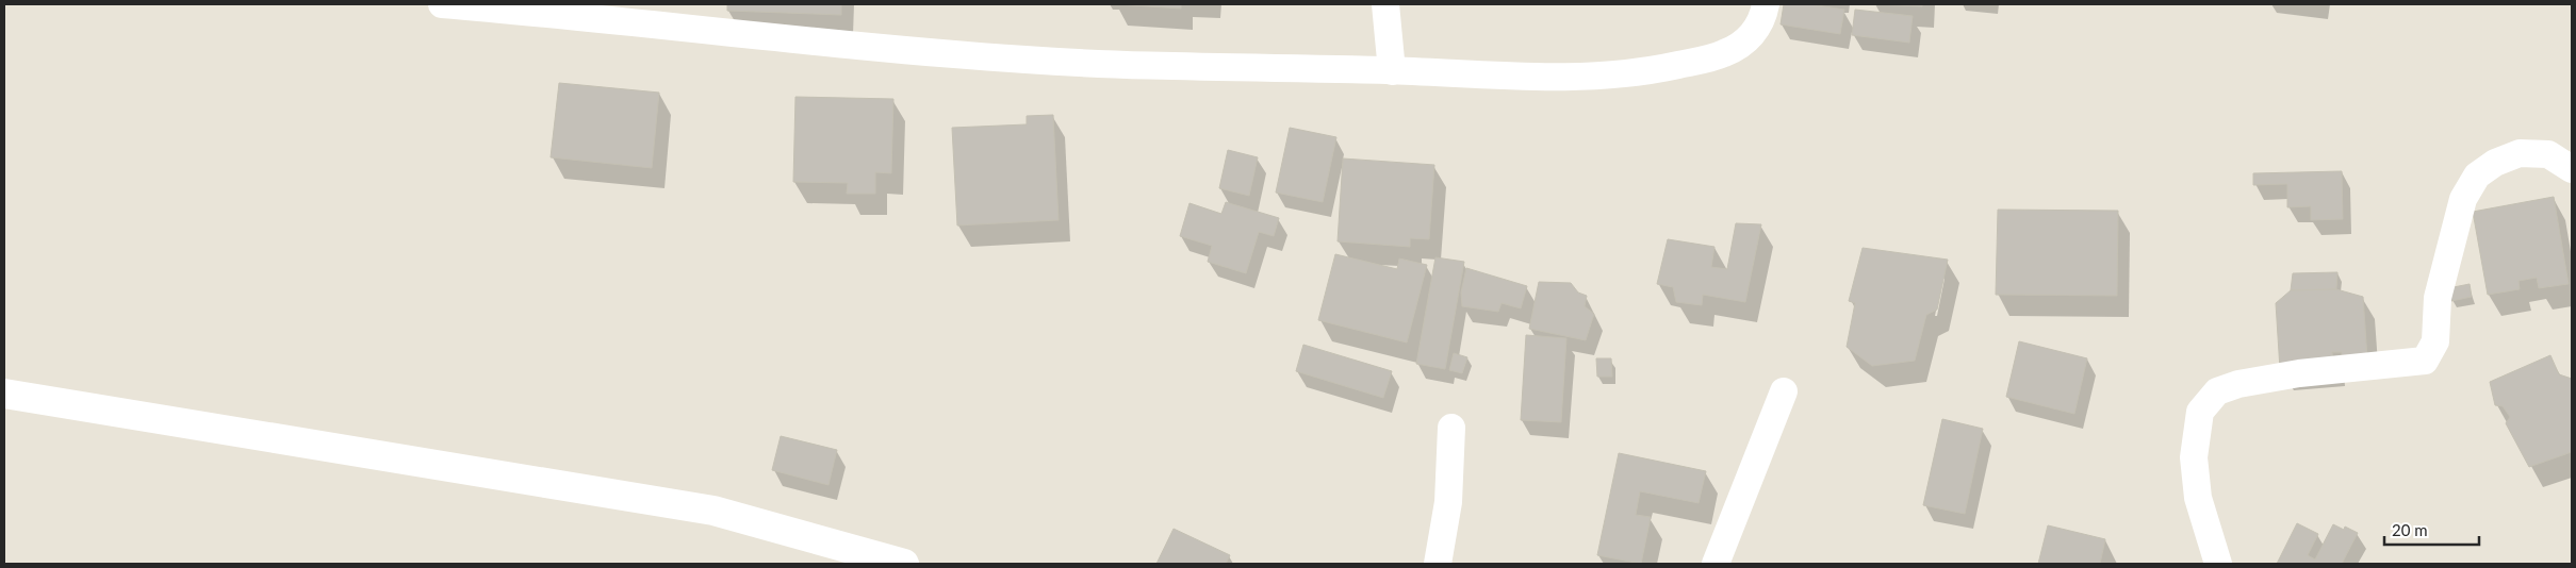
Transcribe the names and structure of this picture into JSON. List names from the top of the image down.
{
  "scale_bar": "20 m"
}
